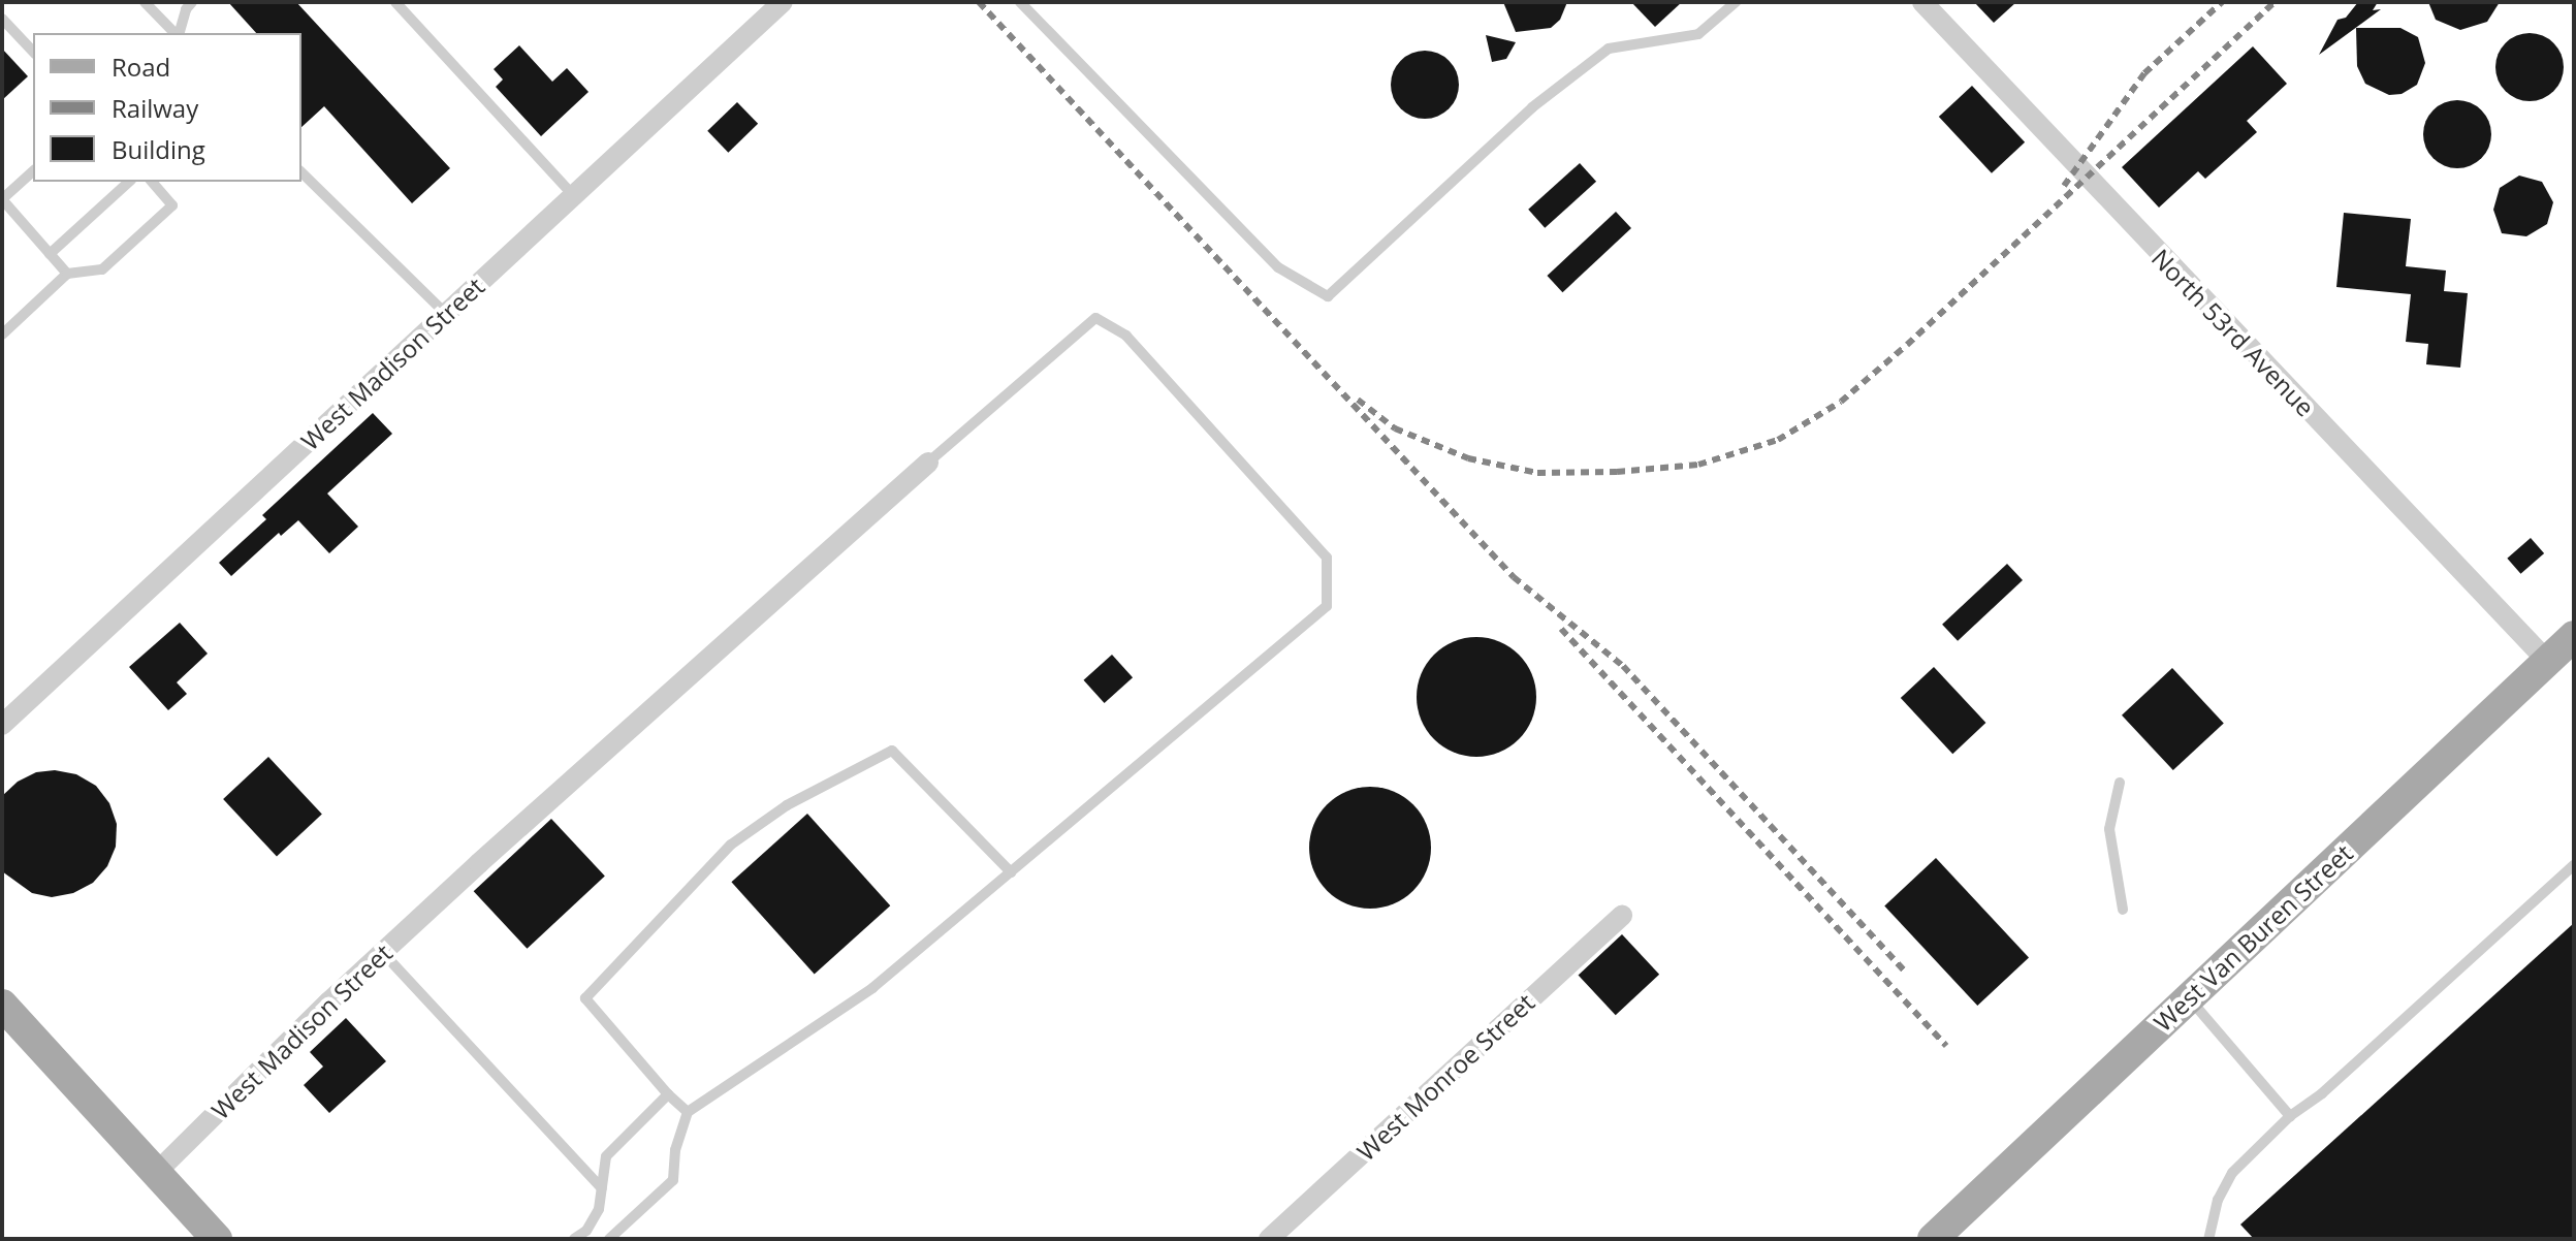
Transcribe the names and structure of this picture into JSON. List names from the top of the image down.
{
  "streets": {
    "main road": ["West Van Buren Street"],
    "street": ["North 53rd Avenue", "West Madison Street", "West Monroe Street"]
  },
  "crossings": [
    ["North 53rd Avenue", "West Van Buren Street"]
  ],
  "legend": ["Road", "Railway", "Building"]
}
